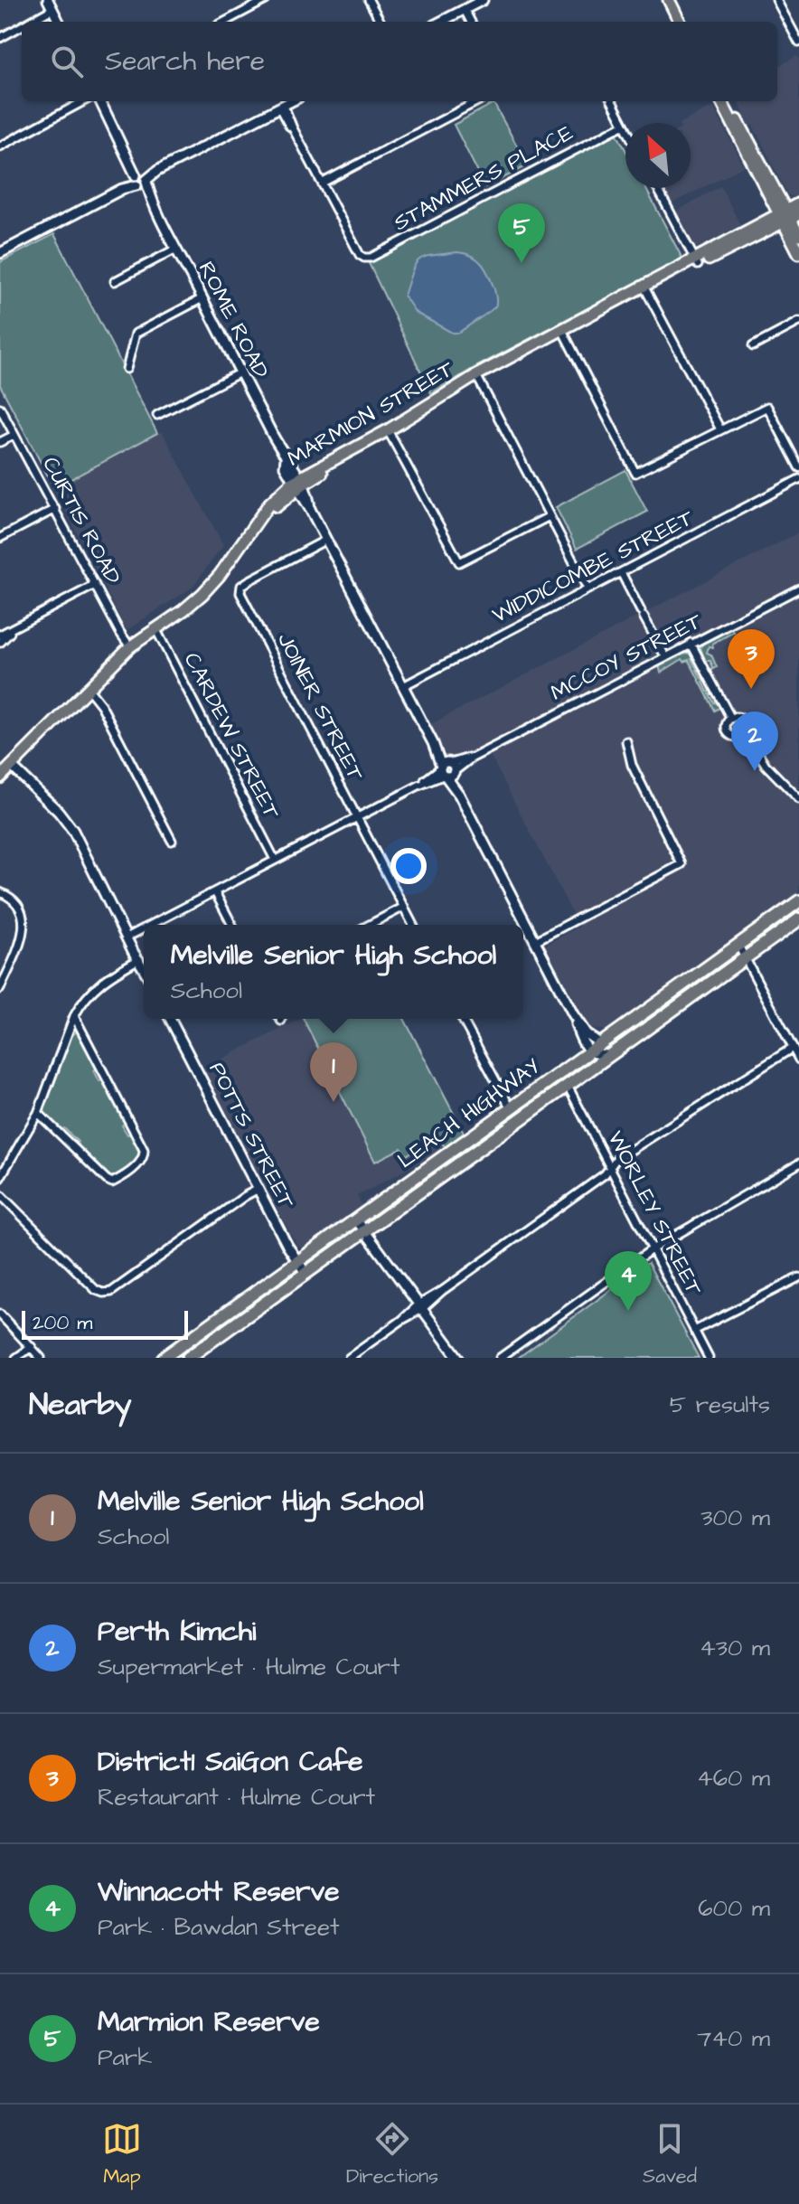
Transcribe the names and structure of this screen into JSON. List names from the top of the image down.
{
  "streets": {
    "highway": ["LEACH HIGHWAY"],
    "main road": ["MARMION STREET"],
    "street": [
      "STAMMERS PLACE",
      "ROME ROAD",
      "CURTIS ROAD",
      "WIDDICOMBE STREET",
      "MCCOY STREET",
      "JOINER STREET",
      "CARDEW STREET",
      "POTTS STREET",
      "WORLEY STREET"
    ]
  },
  "crossings": [
    ["ROME ROAD", "MARMION STREET"],
    ["ROME ROAD", "WIDDICOMBE STREET"],
    ["ROME ROAD", "MCCOY STREET"],
    ["ROME ROAD", "JOINER STREET"],
    ["ROME ROAD", "LEACH HIGHWAY"],
    ["MARMION STREET", "CURTIS ROAD"],
    ["MARMION STREET", "CARDEW STREET"],
    ["MCCOY STREET", "JOINER STREET"],
    ["MCCOY STREET", "CARDEW STREET"],
    ["LEACH HIGHWAY", "POTTS STREET"],
    ["LEACH HIGHWAY", "WORLEY STREET"]
  ],
  "scale_bar": "200 m",
  "north": "top left",
  "page": {
    "search": "Search here",
    "pins": [
      "5",
      "3",
      "2",
      "1",
      "4"
    ],
    "popup": ["Melville Senior High School", "School"],
    "scale": "200 m",
    "heading": ["Nearby", "5 results"],
    "list": [
      {
        "mark": "1",
        "name": "Melville Senior High School",
        "note": "School",
        "value": "300 m"
      },
      {
        "mark": "2",
        "name": "Perth Kimchi",
        "note": "Supermarket · Hulme Court",
        "value": "430 m"
      },
      {
        "mark": "3",
        "name": "District1 SaiGon Cafe",
        "note": "Restaurant · Hulme Court",
        "value": "460 m"
      },
      {
        "mark": "4",
        "name": "Winnacott Reserve",
        "note": "Park · Bawdan Street",
        "value": "600 m"
      },
      {
        "mark": "5",
        "name": "Marmion Reserve",
        "note": "Park",
        "value": "740 m"
      }
    ],
    "nav": ["Map", "Directions", "Saved"]
  }
}
